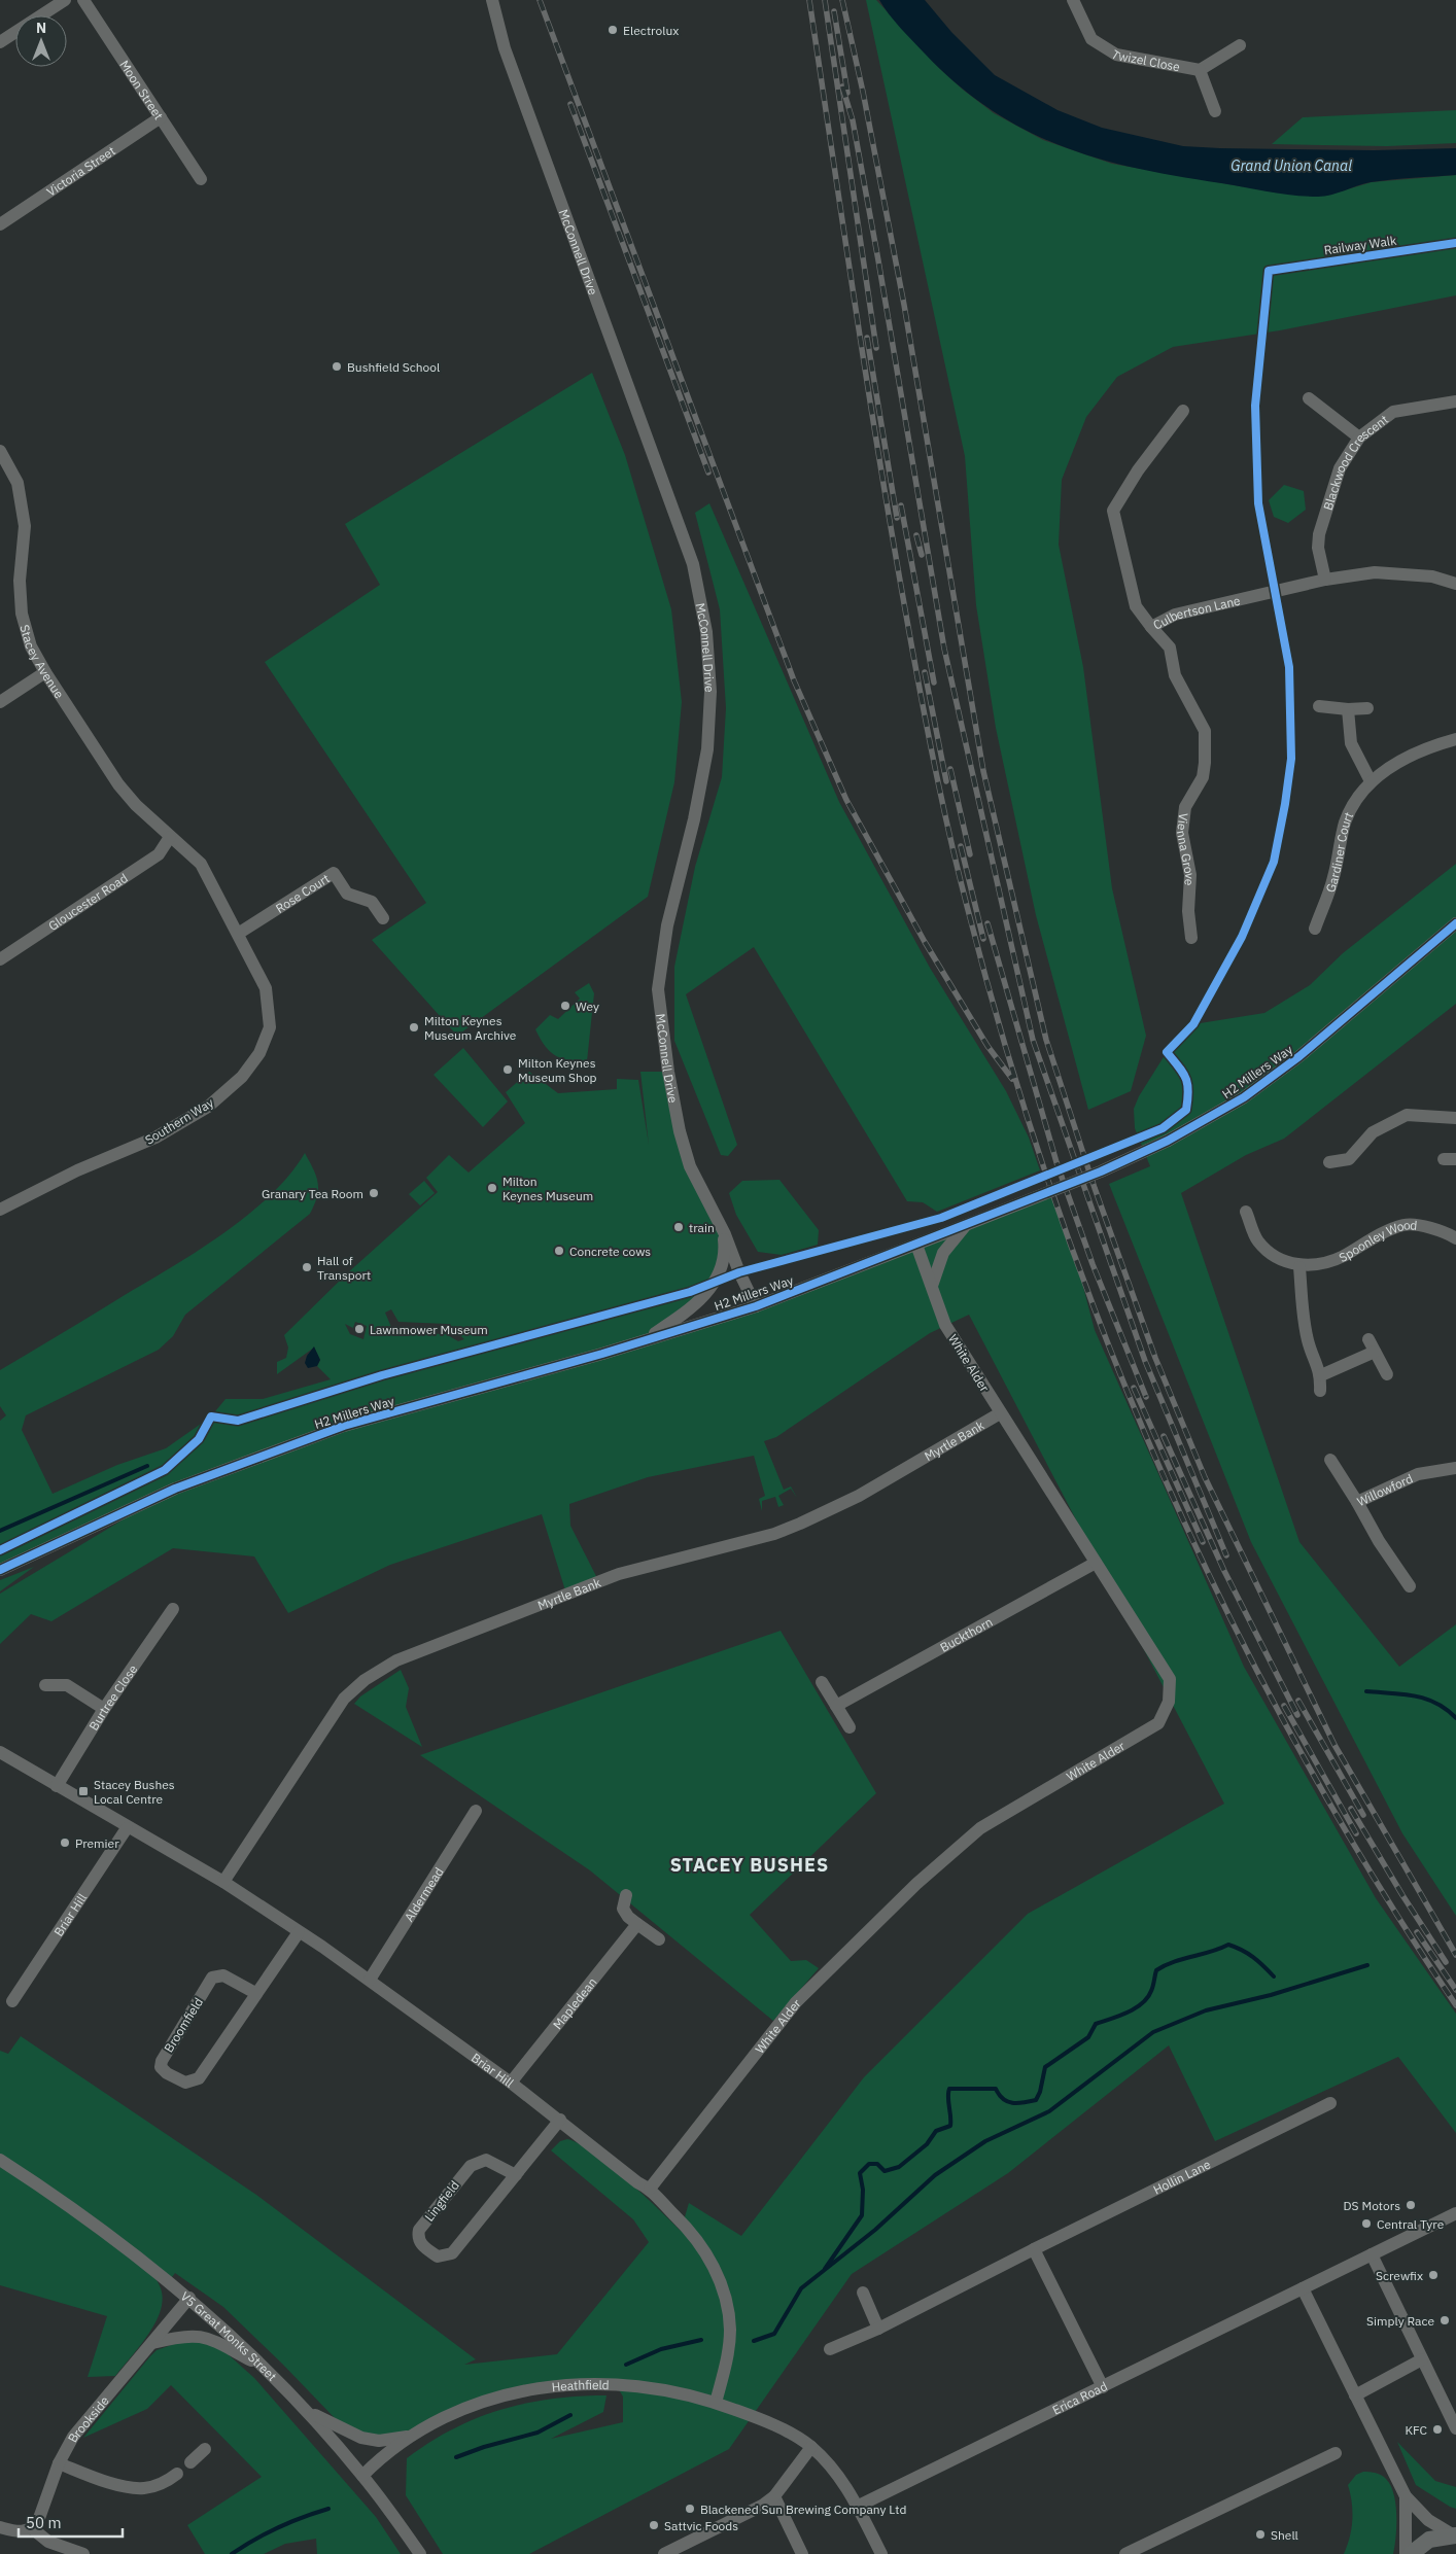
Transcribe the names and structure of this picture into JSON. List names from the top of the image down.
{
  "streets": {
    "street": [
      "Twizel Close",
      "Moon Street",
      "Victoria Street",
      "McConnell Drive",
      "Blackwood Crescent",
      "Culbertson Lane",
      "Stacey Avenue",
      "Vienna Grove",
      "Gardiner Court",
      "Rose Court",
      "Gloucester Road",
      "H2 Millers Way",
      "Southern Way",
      "Spoonley Wood",
      "White Alder",
      "Myrtle Bank",
      "Willowford",
      "Buckthorn",
      "Burtree Close",
      "Aldermead",
      "Briar Hill",
      "Mapledean",
      "Broomfield",
      "Hollin Lane",
      "Lingfield",
      "V5 Great Monks Street",
      "Heathfield",
      "Erica Road",
      "Brookside"
    ],
    "cycle path": ["Railway Walk"]
  },
  "crossings": [
    ["Moon Street", "Victoria Street"],
    ["McConnell Drive", "H2 Millers Way"],
    ["Blackwood Crescent", "Culbertson Lane"],
    ["Culbertson Lane", "Vienna Grove"],
    ["Stacey Avenue", "Gloucester Road"],
    ["Stacey Avenue", "Southern Way"],
    ["Rose Court", "Southern Way"],
    ["Gloucester Road", "Southern Way"],
    ["H2 Millers Way", "White Alder"],
    ["White Alder", "Myrtle Bank"],
    ["White Alder", "Buckthorn"],
    ["White Alder", "Briar Hill"],
    ["Myrtle Bank", "Briar Hill"],
    ["Burtree Close", "Briar Hill"],
    ["Aldermead", "Briar Hill"],
    ["Briar Hill", "Mapledean"],
    ["Briar Hill", "Broomfield"],
    ["Briar Hill", "Lingfield"],
    ["Briar Hill", "Heathfield"],
    ["V5 Great Monks Street", "Heathfield"],
    ["V5 Great Monks Street", "Brookside"],
    ["Heathfield", "Erica Road"]
  ],
  "districts": ["STACEY BUSHES"],
  "water": ["Grand Union Canal"],
  "places": {
    "other": [
      "Electrolux",
      "Bushfield School",
      "Wey",
      "Milton Keynes Museum Archive",
      "Milton Keynes Museum Shop",
      "Milton Keynes Museum",
      "Granary Tea Room",
      "train",
      "Concrete cows",
      "Hall of Transport",
      "Lawnmower Museum",
      "Premier",
      "DS Motors",
      "Central Tyre",
      "Screwfix",
      "Simply Race",
      "KFC",
      "Blackened Sun Brewing Company Ltd",
      "Sattvic Foods",
      "Shell"
    ],
    "transit": ["Stacey Bushes Local Centre"]
  },
  "scale_bar": "50 m",
  "north": "top"
}
